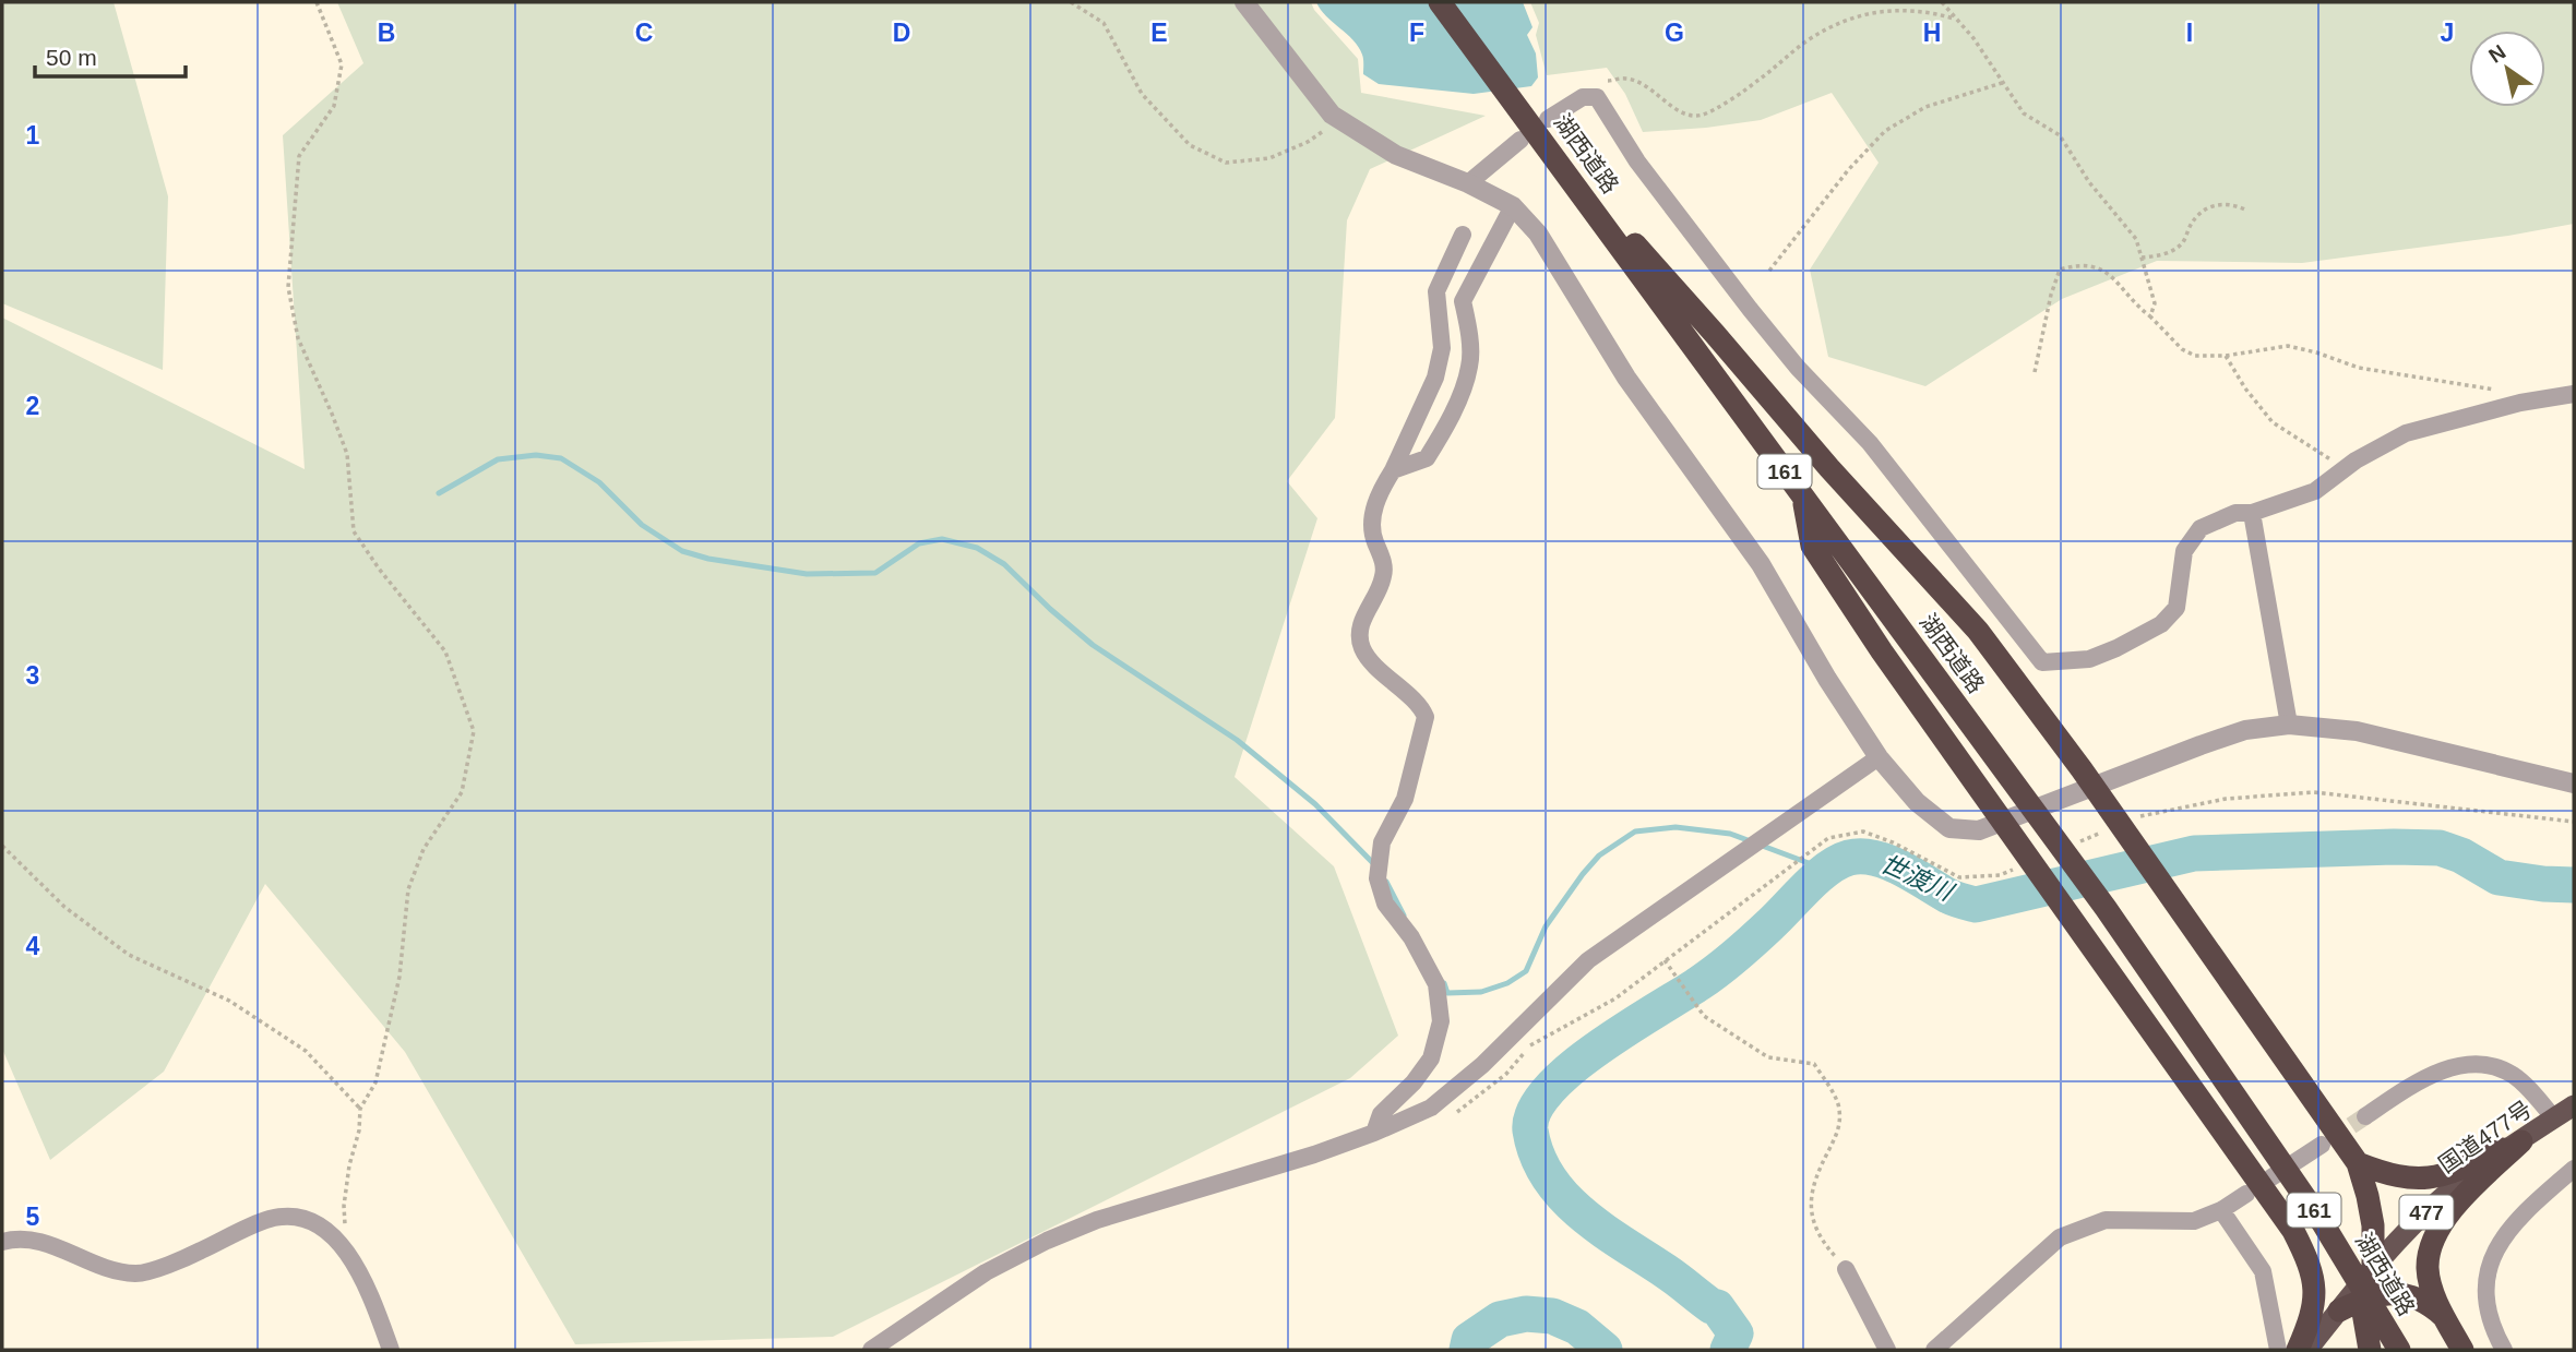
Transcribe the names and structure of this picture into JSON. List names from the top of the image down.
{
  "streets": {
    "highway": [
      "湖西道路",
      "161",
      "国道477号",
      "477"
    ]
  },
  "water": ["世渡川"],
  "scale_bar": "50 m",
  "north": "top left",
  "grid": {
    "columns": [
      "B",
      "C",
      "D",
      "E",
      "F",
      "G",
      "H",
      "I",
      "J"
    ],
    "rows": [
      "1",
      "2",
      "3",
      "4",
      "5"
    ]
  }
}
